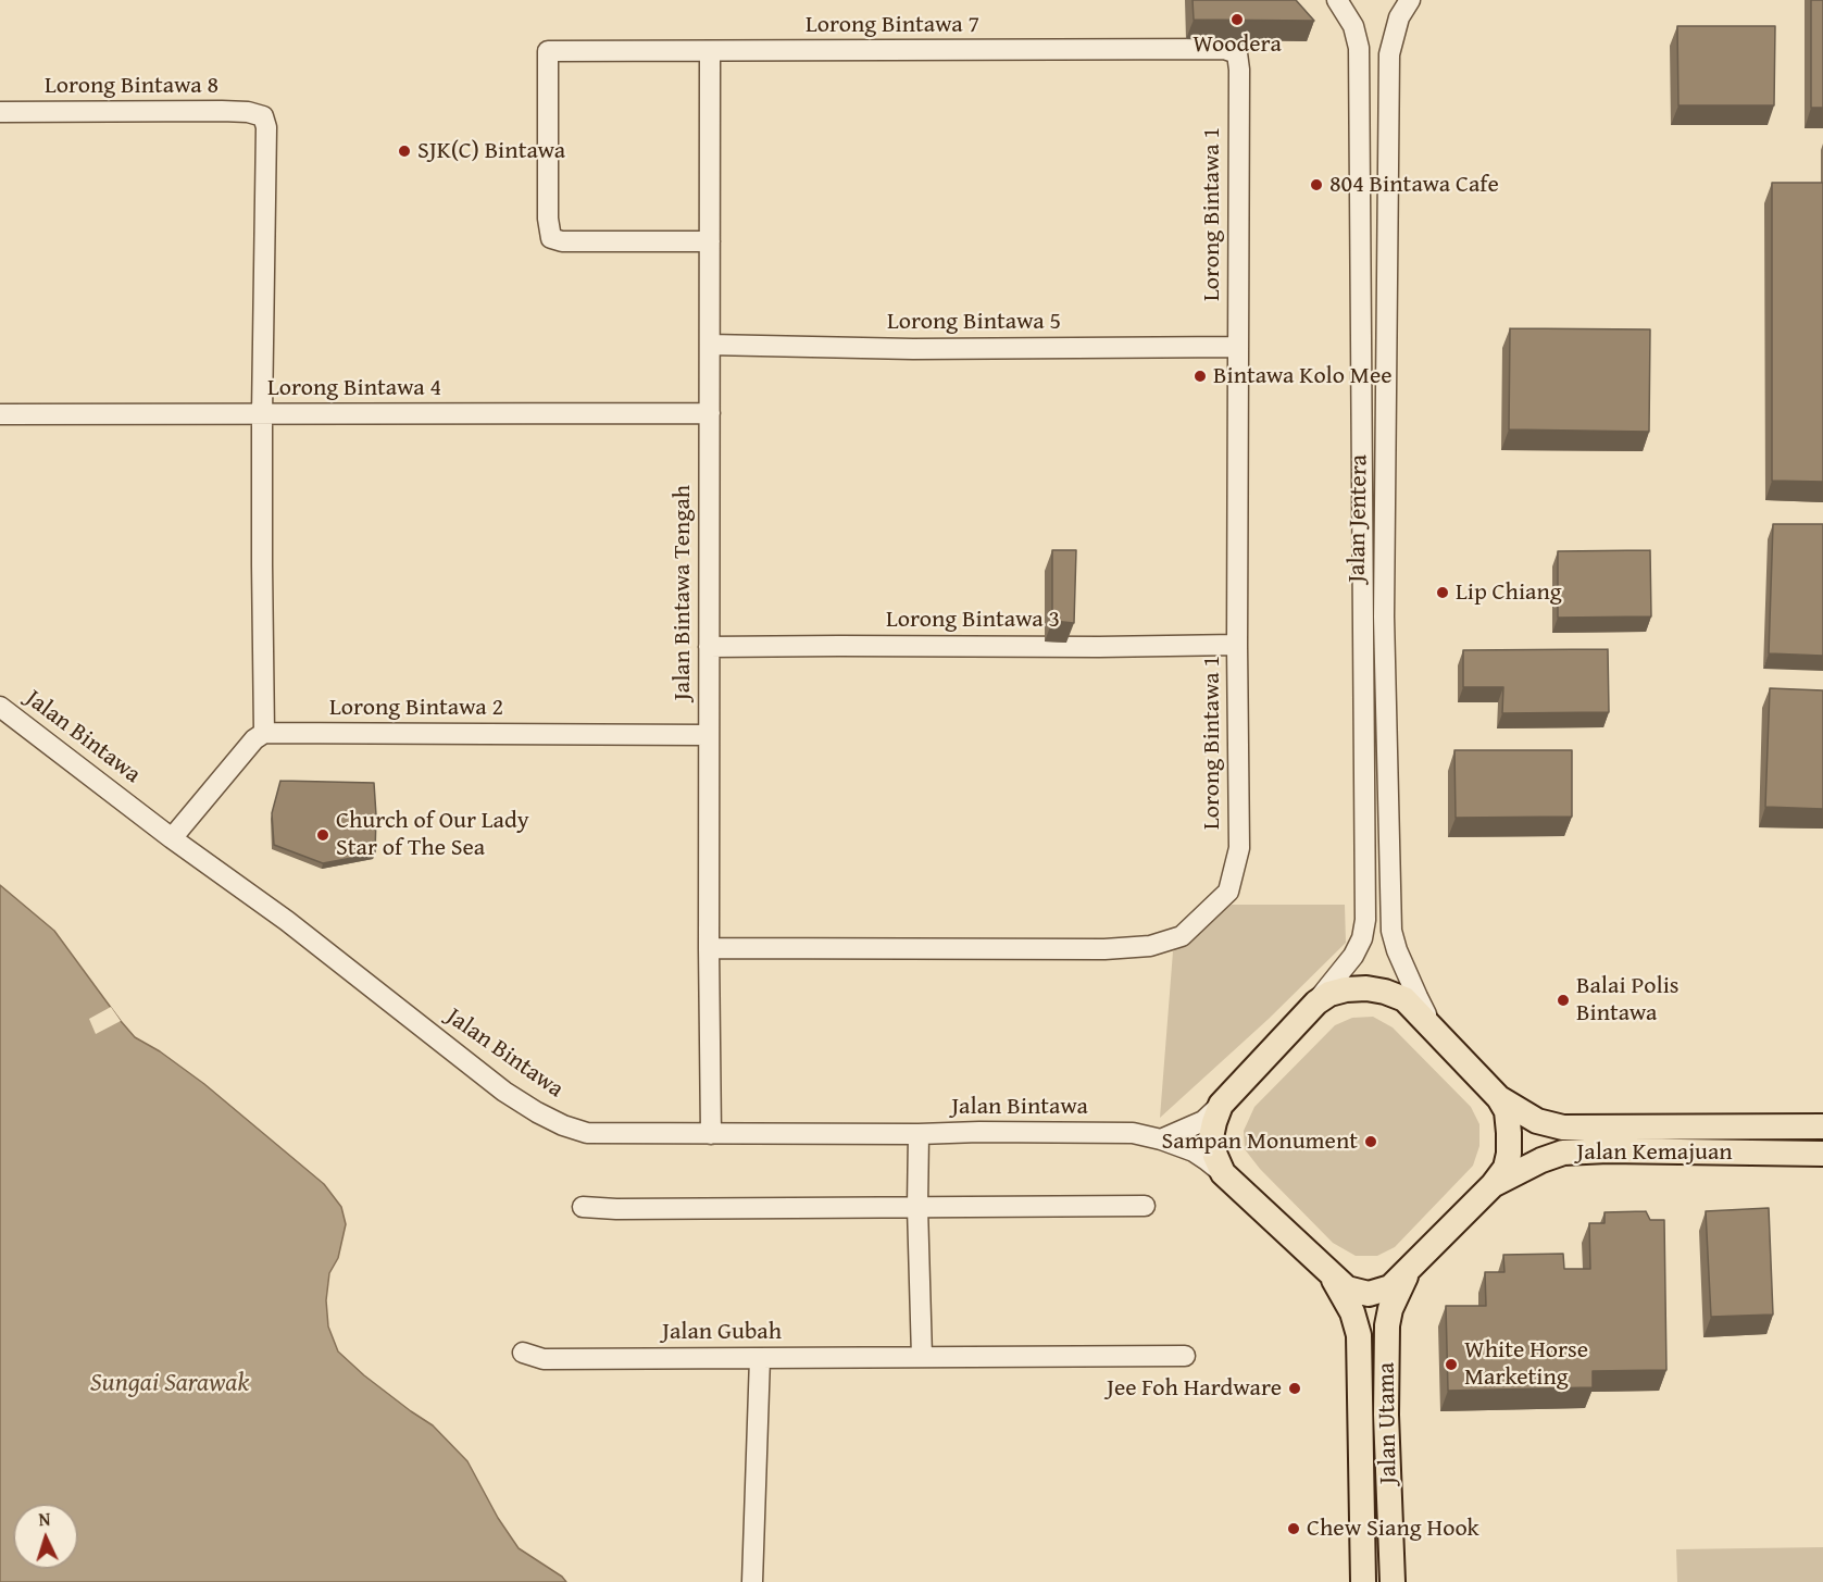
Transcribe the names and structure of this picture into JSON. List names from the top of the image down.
{
  "streets": {
    "main road": ["Jalan Kemajuan", "Jalan Utama"],
    "street": [
      "Lorong Bintawa 7",
      "Lorong Bintawa 8",
      "Lorong Bintawa 1",
      "Lorong Bintawa 5",
      "Lorong Bintawa 4",
      "Jalan Jentera",
      "Jalan Bintawa Tengah",
      "Lorong Bintawa 3",
      "Lorong Bintawa 2",
      "Jalan Bintawa",
      "Jalan Gubah"
    ]
  },
  "crossings": [
    ["Lorong Bintawa 7", "Lorong Bintawa 1"],
    ["Lorong Bintawa 7", "Jalan Bintawa Tengah"],
    ["Lorong Bintawa 8", "Lorong Bintawa 4"],
    ["Lorong Bintawa 1", "Lorong Bintawa 5"],
    ["Lorong Bintawa 1", "Jalan Bintawa Tengah"],
    ["Lorong Bintawa 1", "Lorong Bintawa 3"],
    ["Lorong Bintawa 5", "Jalan Bintawa Tengah"],
    ["Lorong Bintawa 4", "Jalan Bintawa Tengah"],
    ["Jalan Bintawa Tengah", "Lorong Bintawa 3"],
    ["Jalan Bintawa Tengah", "Lorong Bintawa 2"],
    ["Jalan Bintawa Tengah", "Jalan Bintawa"]
  ],
  "water": ["Sungai Sarawak"],
  "places": [
    "Woodera",
    "SJK(C) Bintawa",
    "804 Bintawa Cafe",
    "Bintawa Kolo Mee",
    "Lip Chiang",
    "Church of Our Lady Star of The Sea",
    "Balai Polis Bintawa",
    "Sampan Monument",
    "White Horse Marketing",
    "Jee Foh Hardware",
    "Chew Siang Hook"
  ],
  "north": "top"
}
